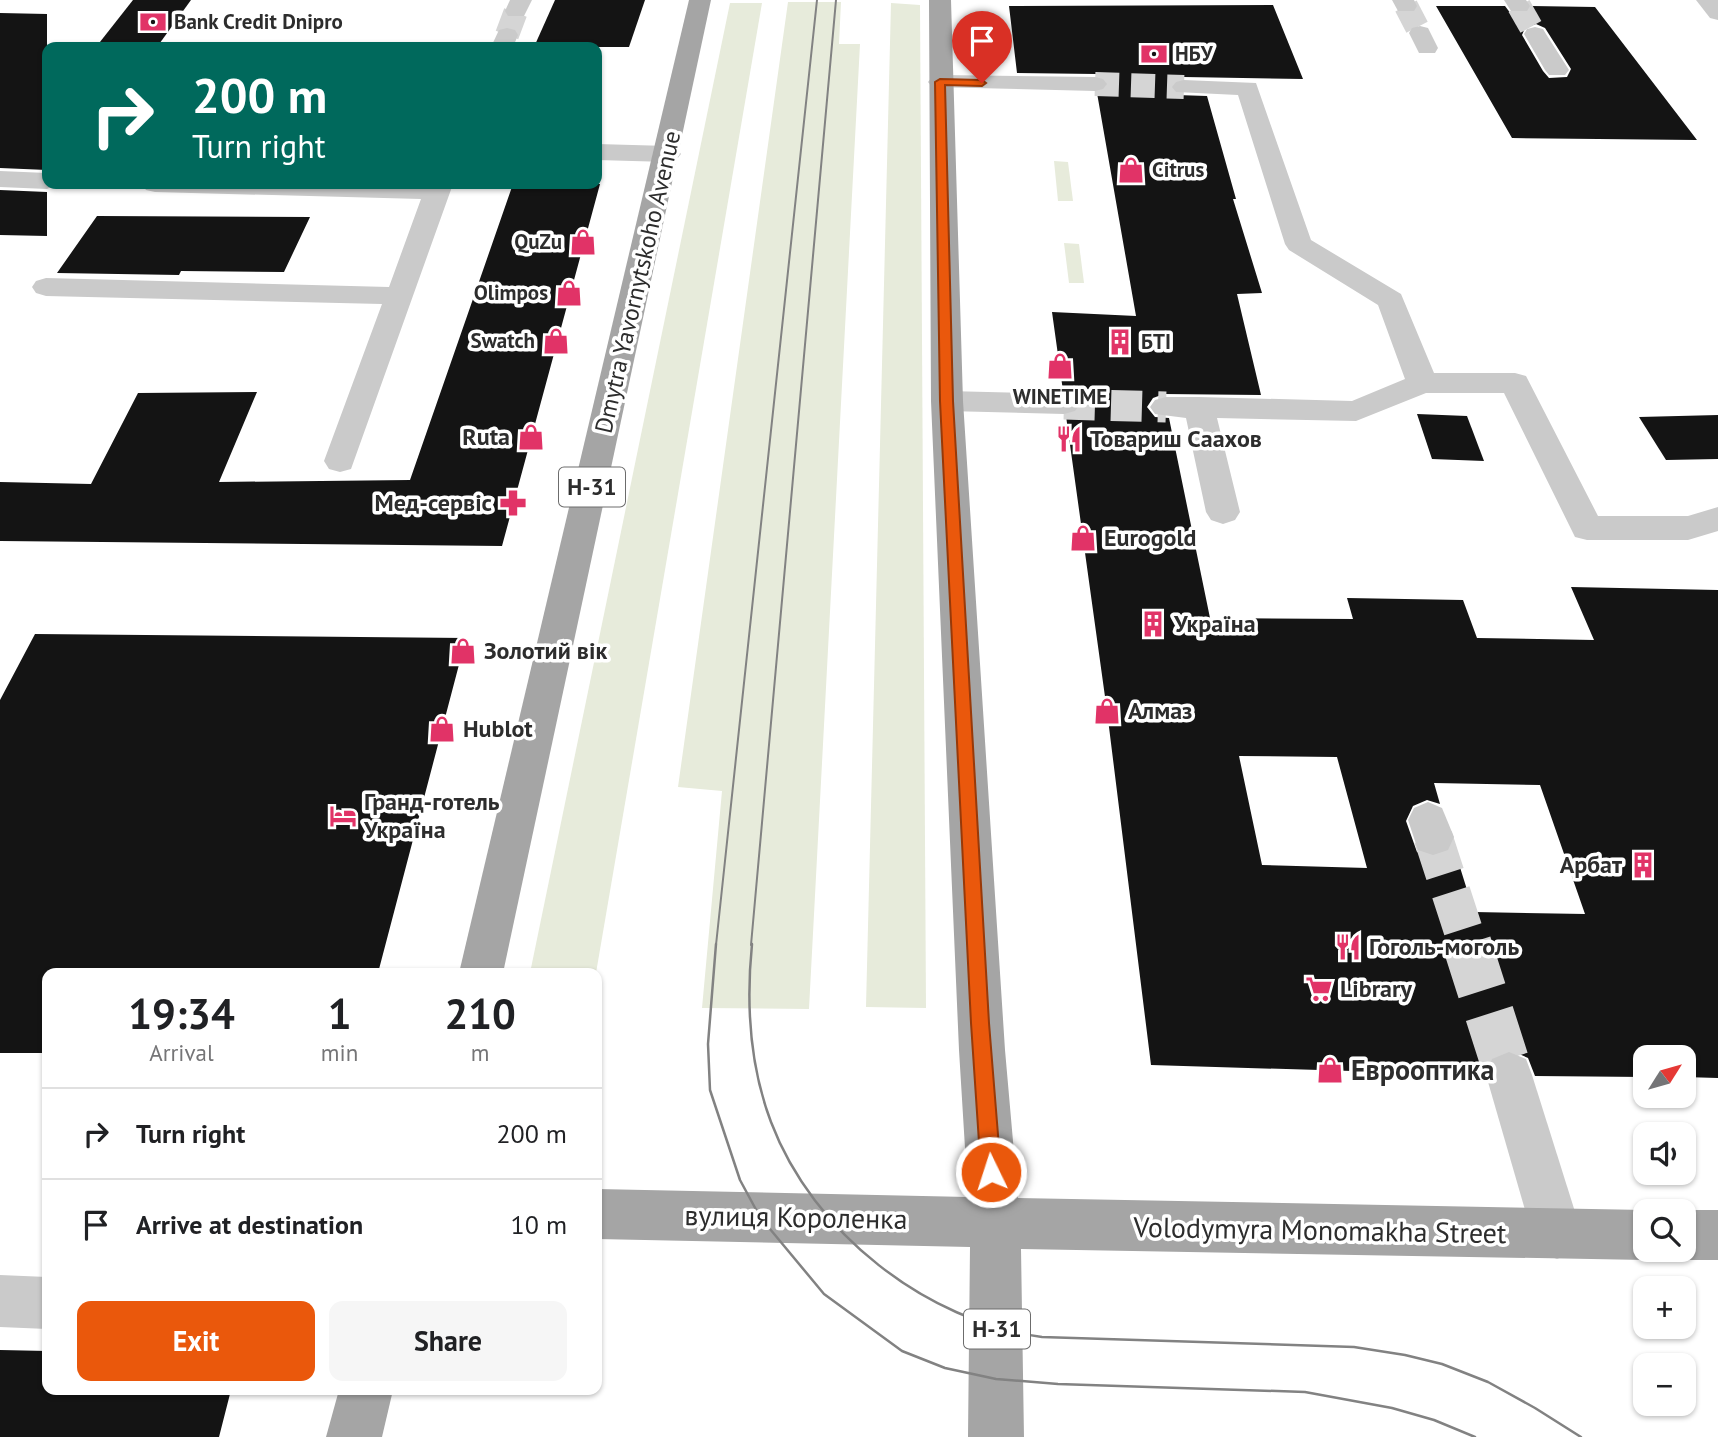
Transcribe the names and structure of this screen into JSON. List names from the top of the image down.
{
  "streets": {
    "main road": [
      "Dmytra Yavornytskoho Avenue",
      "Н-31",
      "вулиця Короленка",
      "Volodymyra Monomakha Street"
    ]
  },
  "crossings": [
    ["Н-31", "вулиця Короленка"],
    ["Н-31", "Volodymyra Monomakha Street"],
    ["вулиця Короленка", "Volodymyra Monomakha Street"]
  ],
  "places": {
    "bank": ["Bank Credit Dnipro", "НБУ"],
    "shop": [
      "Citrus",
      "QuZu",
      "Olimpos",
      "Swatch",
      "WINETIME",
      "Ruta",
      "Eurogold",
      "Золотий вік",
      "Алмаз",
      "Hublot",
      "Еврооптика"
    ],
    "building": ["БТІ", "Україна", "Арбат"],
    "restaurant": ["Товариш Саахов", "Гоголь-моголь"],
    "pharmacy": ["Мед-сервіс"],
    "hotel": ["Гранд-готель Україна"],
    "supermarket": ["Library"]
  },
  "north": "top right",
  "page": {
    "turn": ["200 m", "Turn right"],
    "eta": [
      "19:34",
      "Arrival",
      "1",
      "min",
      "210",
      "m"
    ],
    "map_buttons": ["+", "−"],
    "list": [
      {
        "name": "Turn right",
        "value": "200 m"
      },
      {
        "name": "Arrive at destination",
        "value": "10 m"
      }
    ],
    "buttons": ["Exit", "Share"]
  }
}
